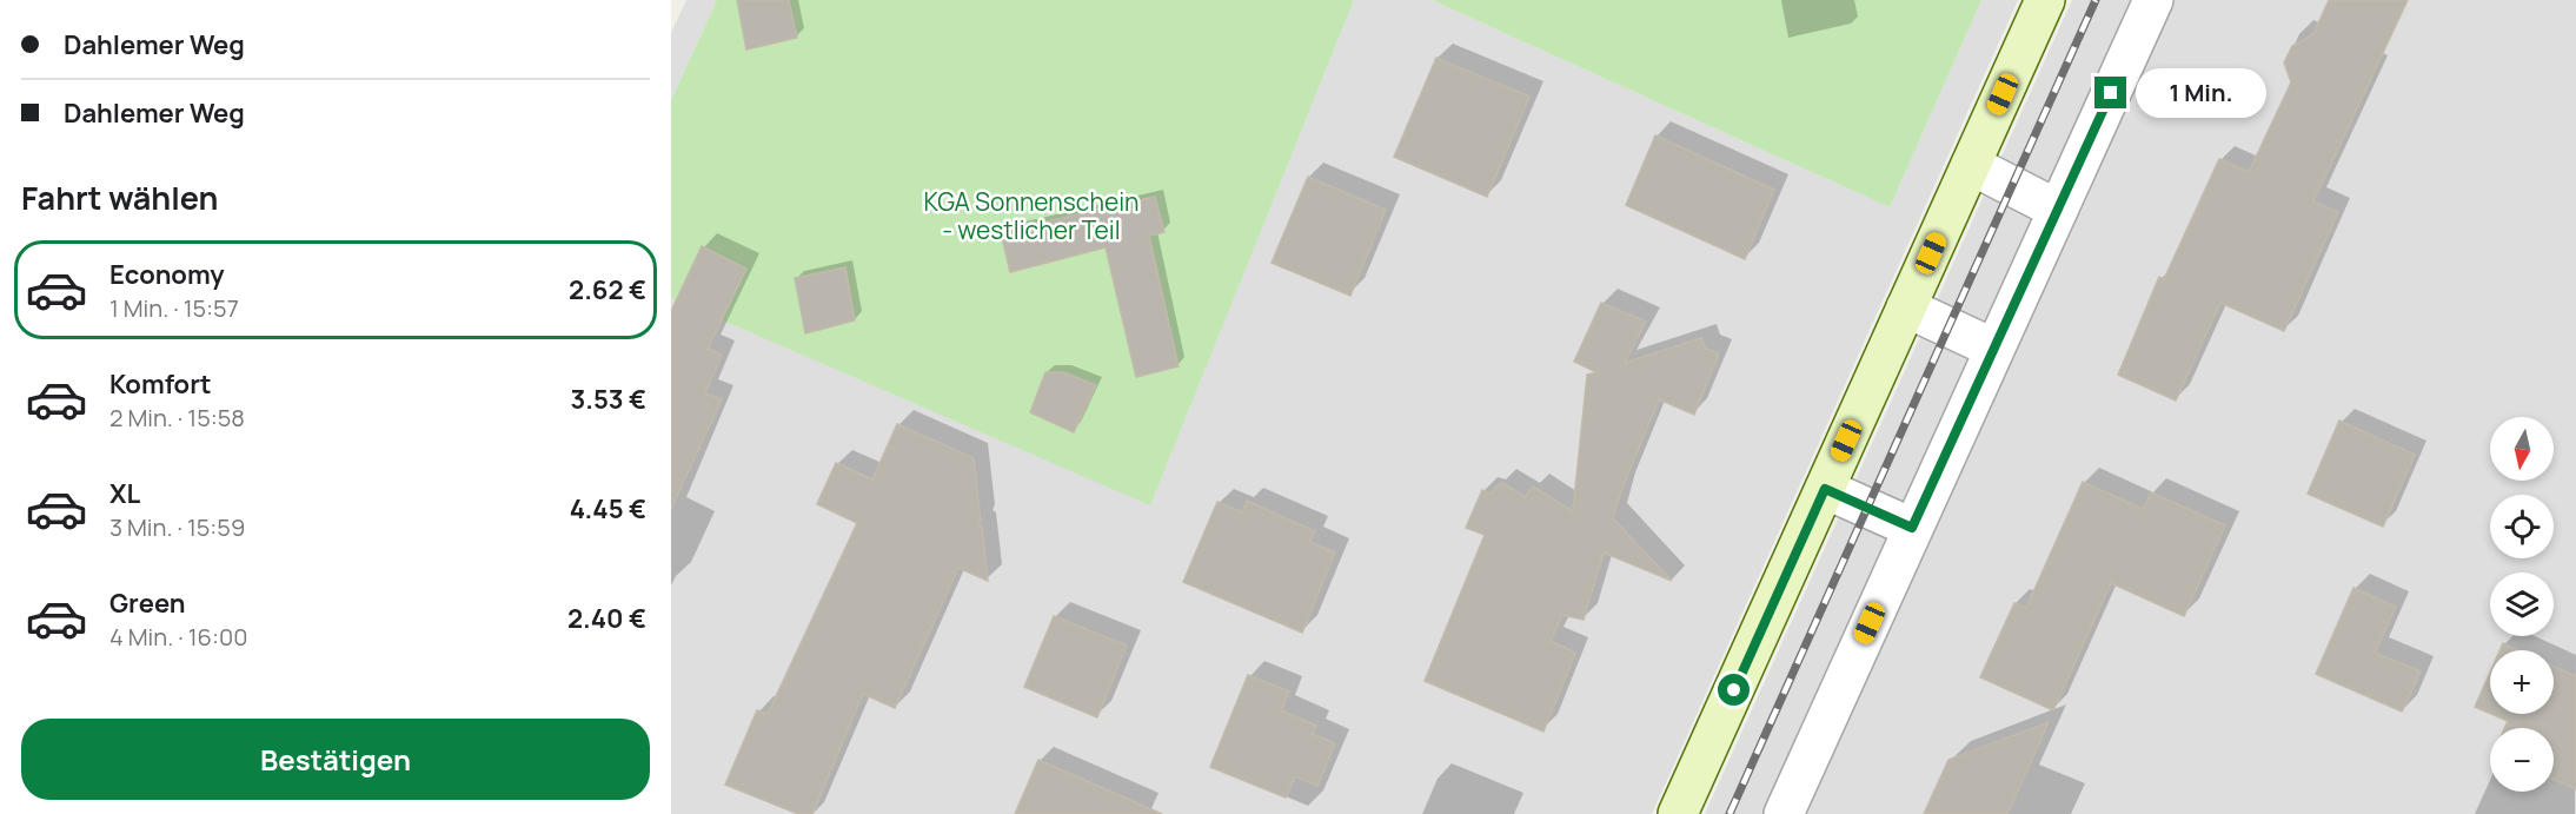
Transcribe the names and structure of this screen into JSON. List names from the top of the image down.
{
  "parks": ["KGA Sonnenschein - westlicher Teil"],
  "north": "bottom",
  "page": {
    "banner": ["Dahlemer Weg", "Dahlemer Weg"],
    "bubble": "1 Min.",
    "heading": "Fahrt wählen",
    "list": [
      {
        "name": "Economy",
        "note": "1 Min. · 15:57",
        "value": "2.62 €"
      },
      {
        "name": "Komfort",
        "note": "2 Min. · 15:58",
        "value": "3.53 €"
      },
      {
        "name": "XL",
        "note": "3 Min. · 15:59",
        "value": "4.45 €"
      },
      {
        "name": "Green",
        "note": "4 Min. · 16:00",
        "value": "2.40 €"
      }
    ],
    "map_buttons": ["+", "−"],
    "buttons": "Bestätigen"
  }
}
